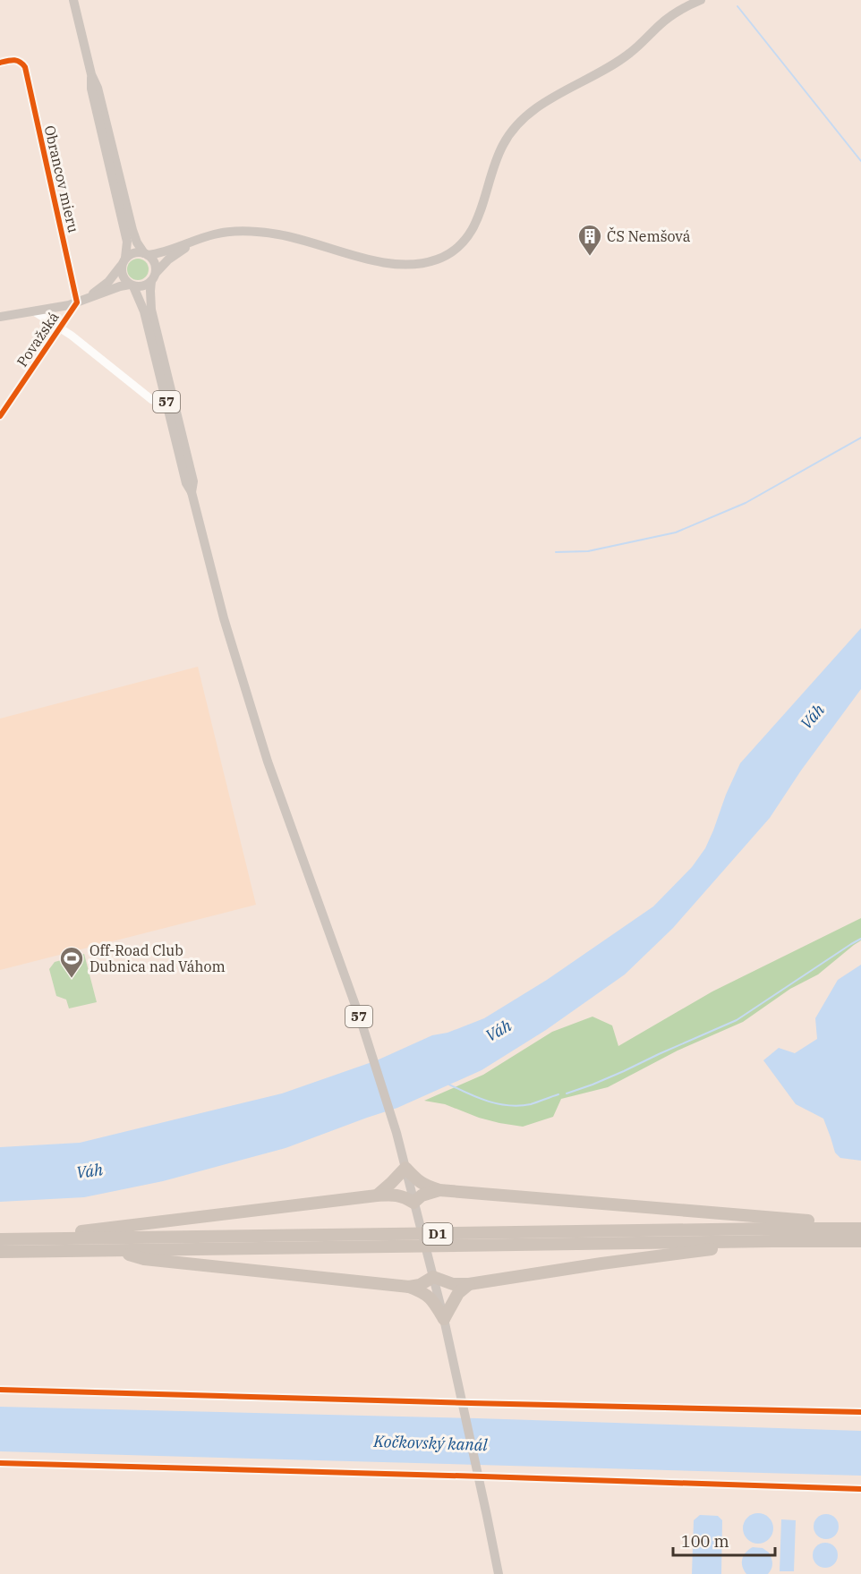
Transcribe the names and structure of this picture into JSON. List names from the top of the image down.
{
  "streets": {
    "highway": ["D1"],
    "main road": ["57"],
    "street": ["Obrancov mieru", "Považská"]
  },
  "crossings": [
    ["Obrancov mieru", "Považská"]
  ],
  "water": ["Váh", "Kočkovský kanál"],
  "places": {
    "building": ["ČS Nemšová"],
    "sports": ["Off-Road Club Dubnica nad Váhom"]
  },
  "scale_bar": "100 m"
}
